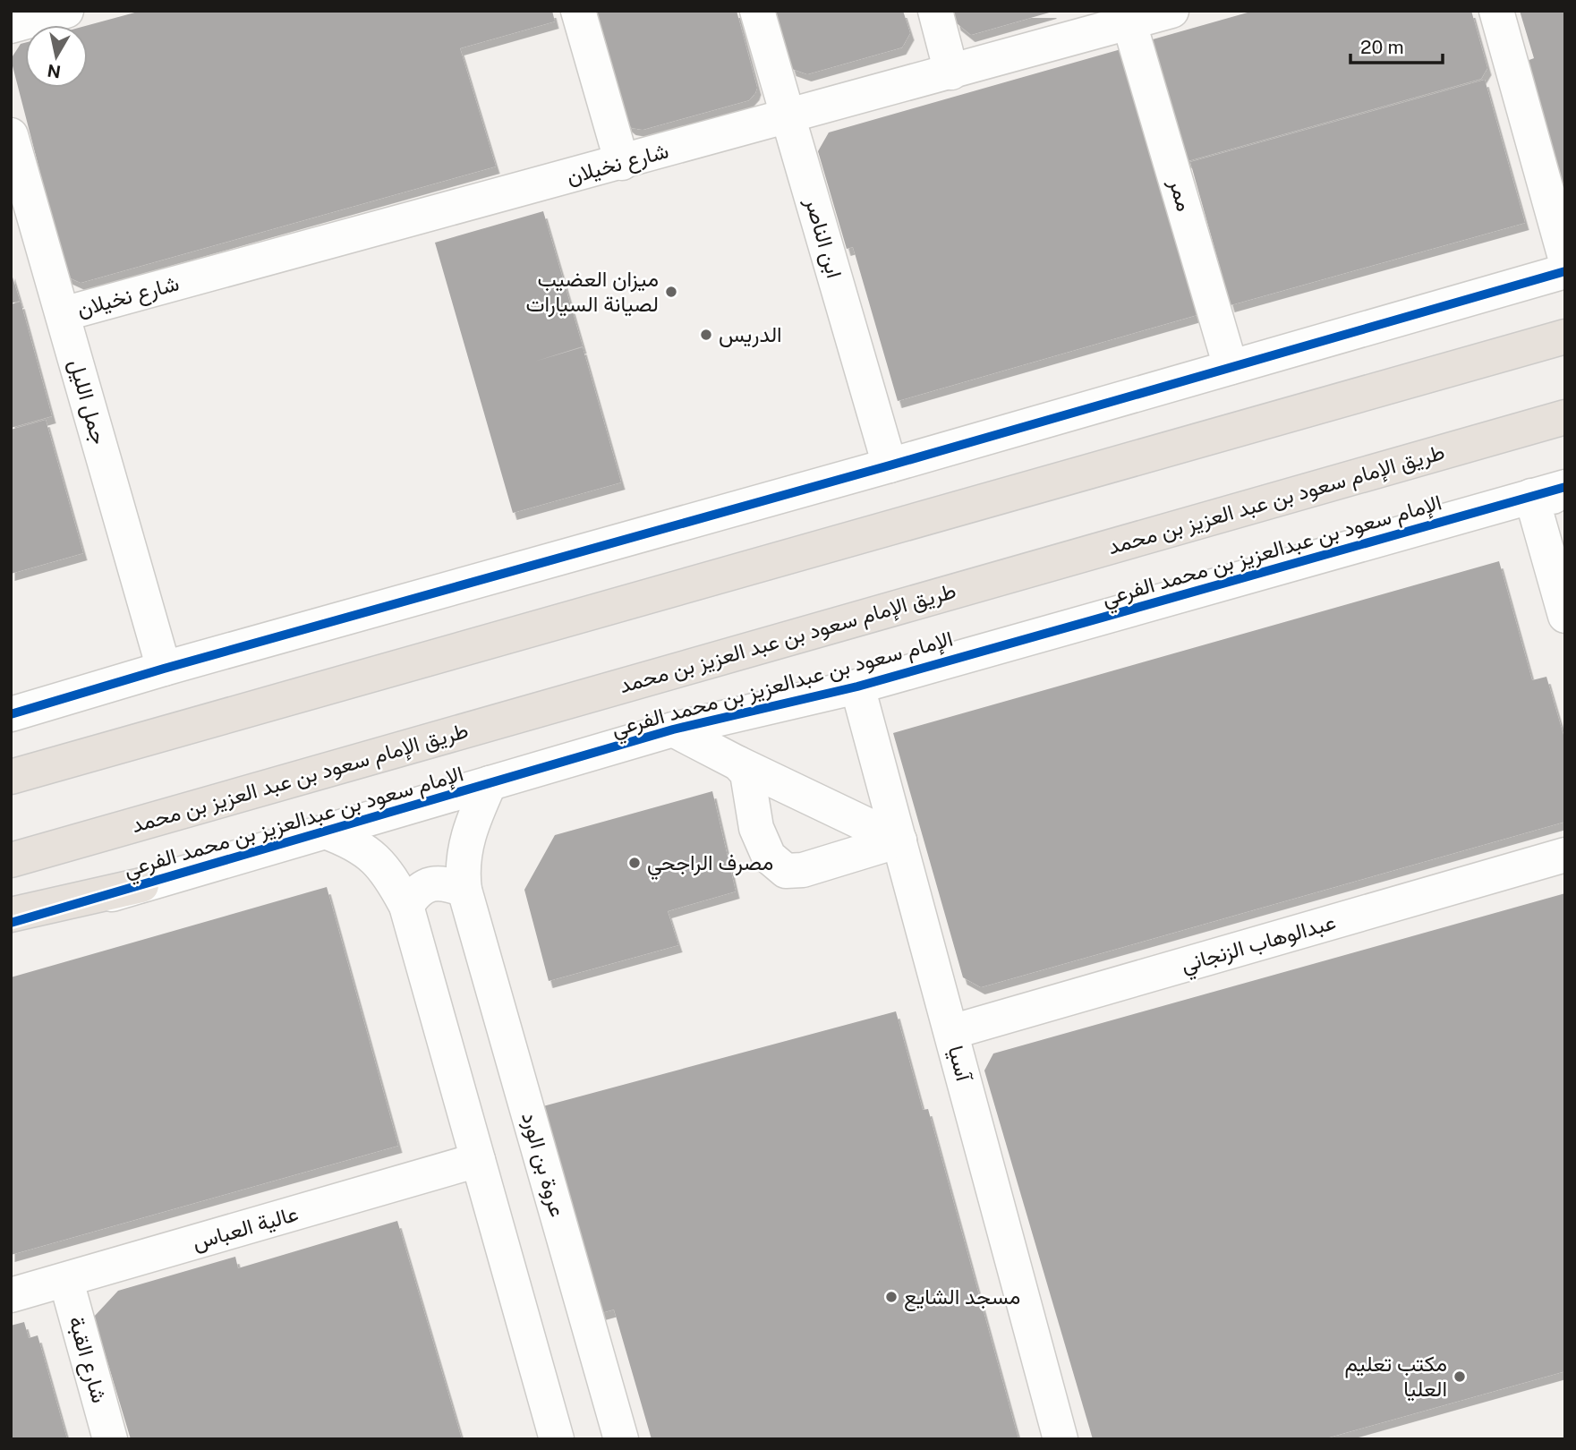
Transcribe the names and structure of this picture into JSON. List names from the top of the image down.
{
  "streets": {
    "main road": ["طريق الإمام سعود بن عبد العزيز بن محمد"],
    "street": [
      "شارع نخيلان",
      "ممر",
      "ابن الناصر",
      "جمل الليل",
      "الإمام سعود بن عبدالعزيز بن محمد الفرعي",
      "عبدالوهاب الزنجاني",
      "آسيا",
      "عروة بن الورد",
      "عالية العباس",
      "شارع القبة"
    ]
  },
  "crossings": [
    ["شارع نخيلان", "ممر"],
    ["شارع نخيلان", "ابن الناصر"],
    ["شارع نخيلان", "جمل الليل"],
    ["الإمام سعود بن عبدالعزيز بن محمد الفرعي", "آسيا"],
    ["الإمام سعود بن عبدالعزيز بن محمد الفرعي", "عروة بن الورد"],
    ["عبدالوهاب الزنجاني", "آسيا"],
    ["عالية العباس", "شارع القبة"]
  ],
  "places": [
    "ميزان العضيب لصيانة السيارات",
    "الدريس",
    "مصرف الراجحي",
    "مسجد الشايع",
    "مكتب تعليم العليا"
  ],
  "scale_bar": "20 m",
  "north": "bottom"
}
